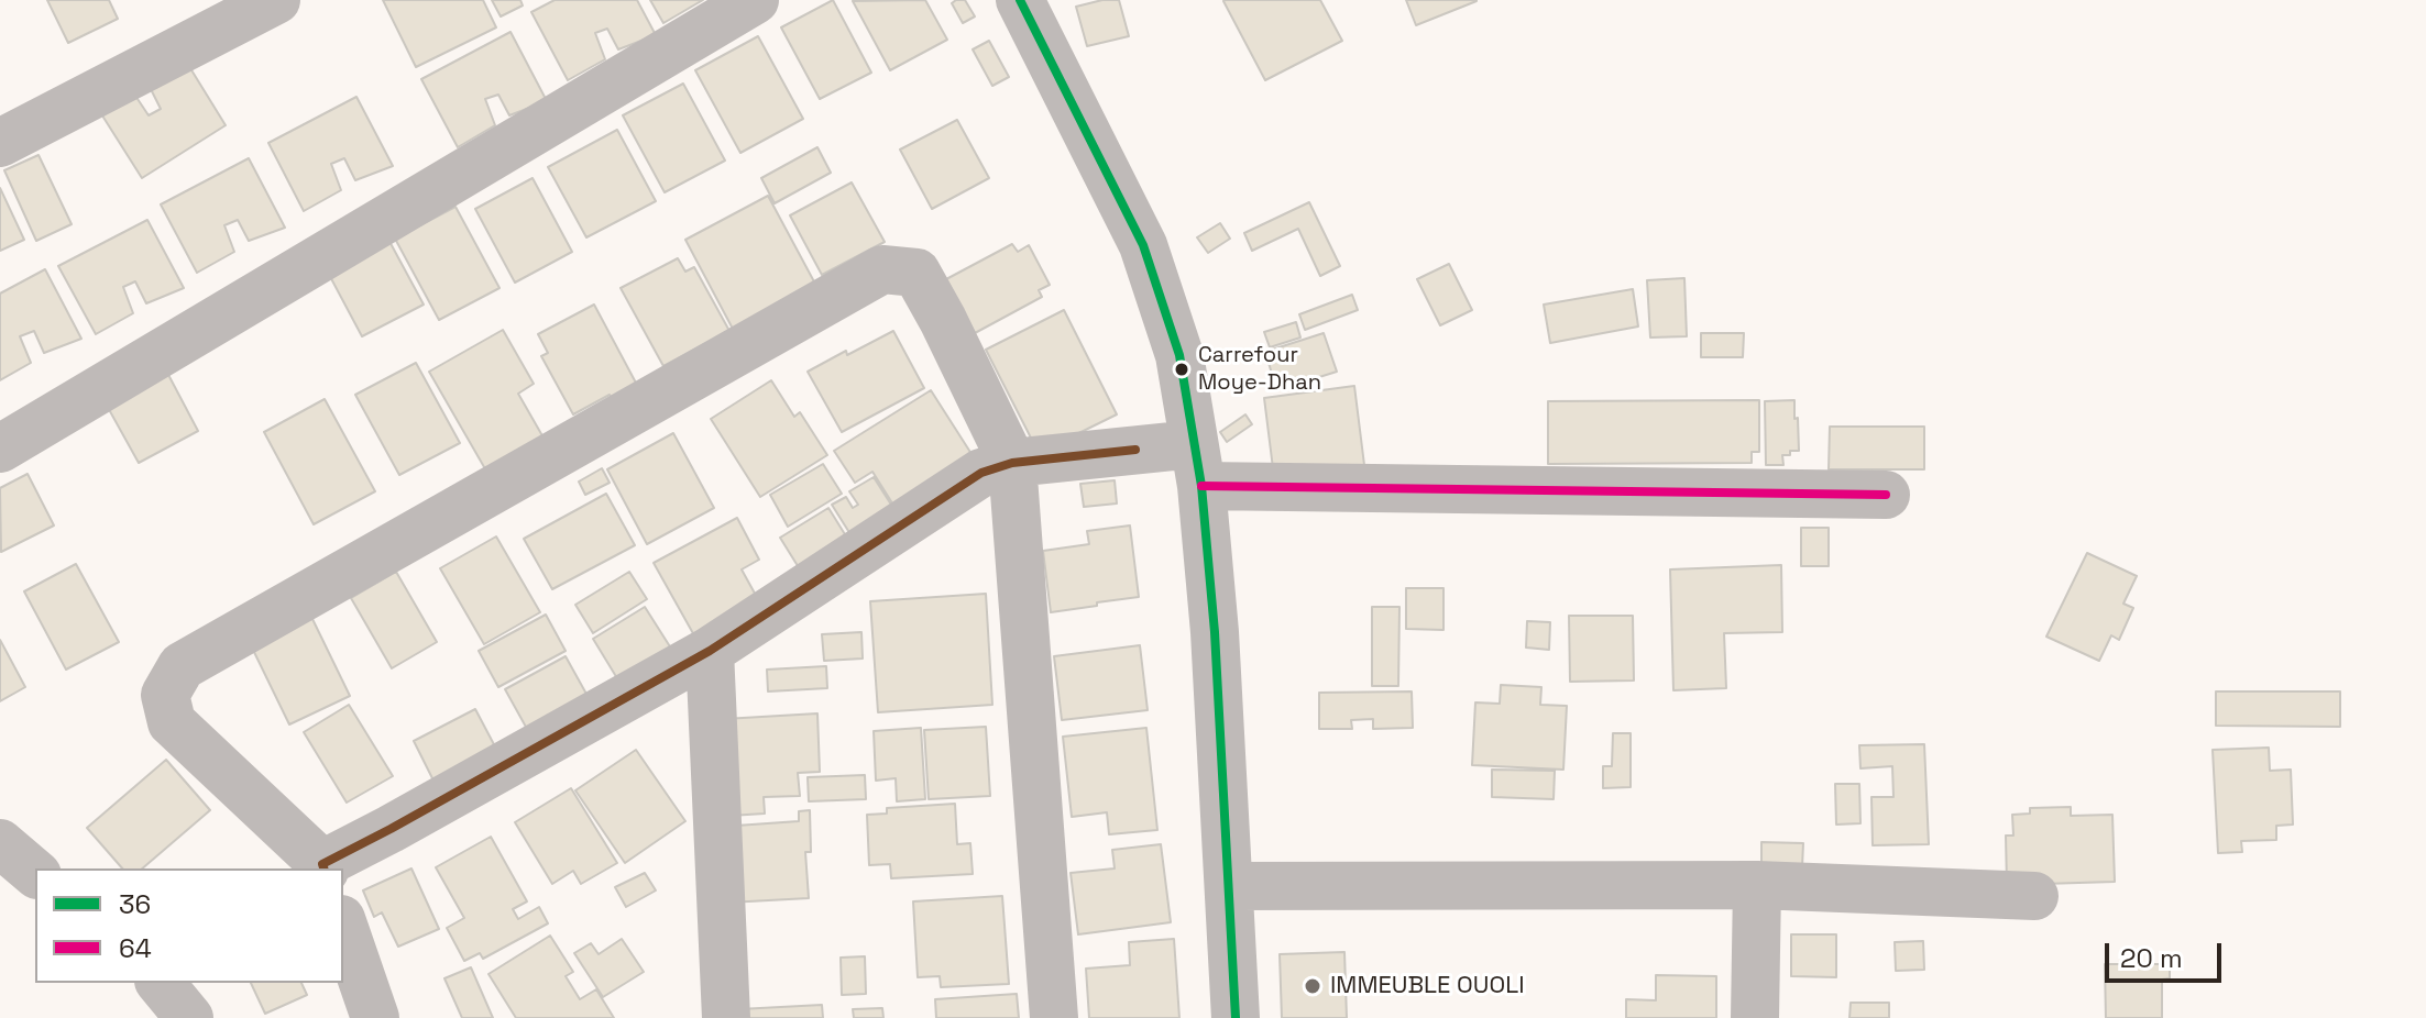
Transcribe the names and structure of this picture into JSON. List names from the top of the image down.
{
  "places": ["Carrefour Moye-Dhan", "IMMEUBLE OUOLI"],
  "lines": ["transit line 36", "transit line 64"],
  "legend": ["36", "64"],
  "scale_bar": "20 m"
}
